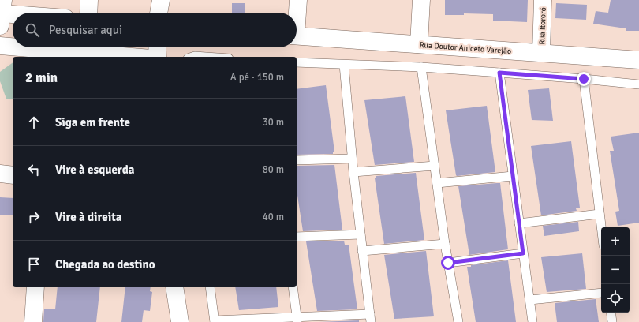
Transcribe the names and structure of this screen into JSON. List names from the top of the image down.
{
  "streets": {
    "street": ["Rua Itororó", "Rua Doutor Aniceto Varejão"]
  },
  "crossings": [
    ["Rua Itororó", "Rua Doutor Aniceto Varejão"]
  ],
  "page": {
    "search": "Pesquisar aqui",
    "heading": ["2 min", "A pé · 150 m"],
    "list": [
      ["Siga em frente", "30 m"],
      ["Vire à esquerda", "80 m"],
      ["Vire à direita", "40 m"],
      "Chegada ao destino"
    ],
    "map_buttons": ["+", "−"]
  }
}
